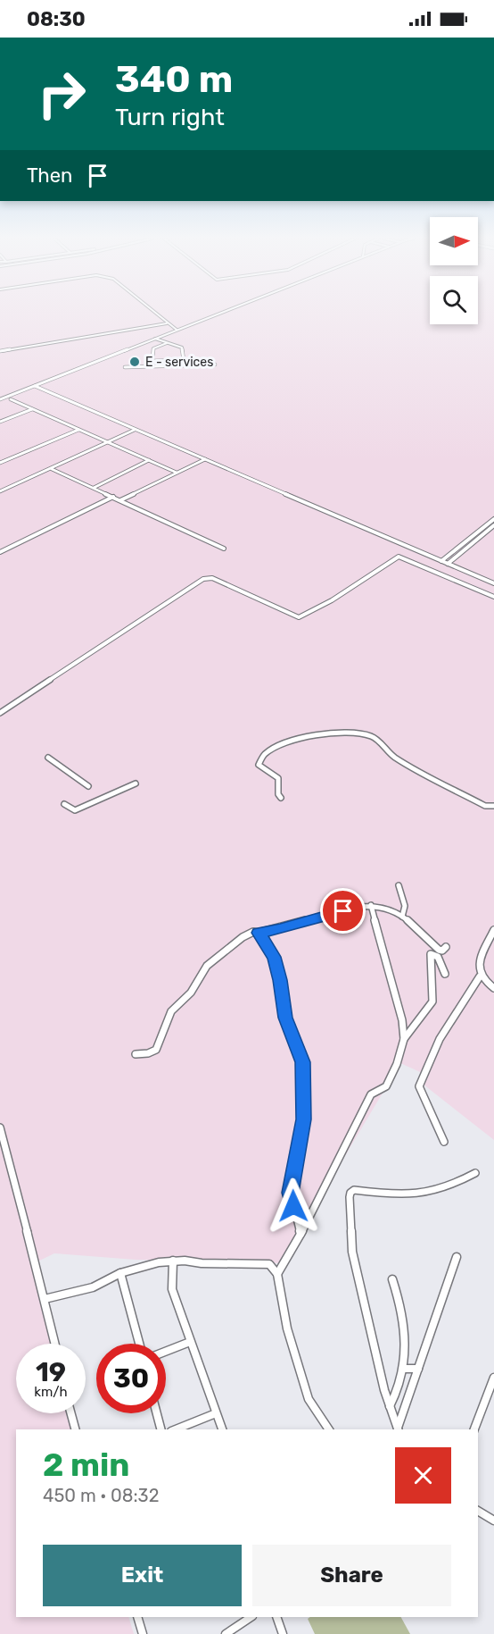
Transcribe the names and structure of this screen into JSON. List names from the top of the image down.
{
  "places": ["E - services"],
  "north": "right",
  "page": {
    "status": "08:30",
    "turn": ["340 m", "Turn right"],
    "then": "Then",
    "speed": "19 km/h",
    "limit": "30",
    "heading": ["2 min", "450 m · 08:32"],
    "buttons": ["Exit", "Share"]
  }
}
